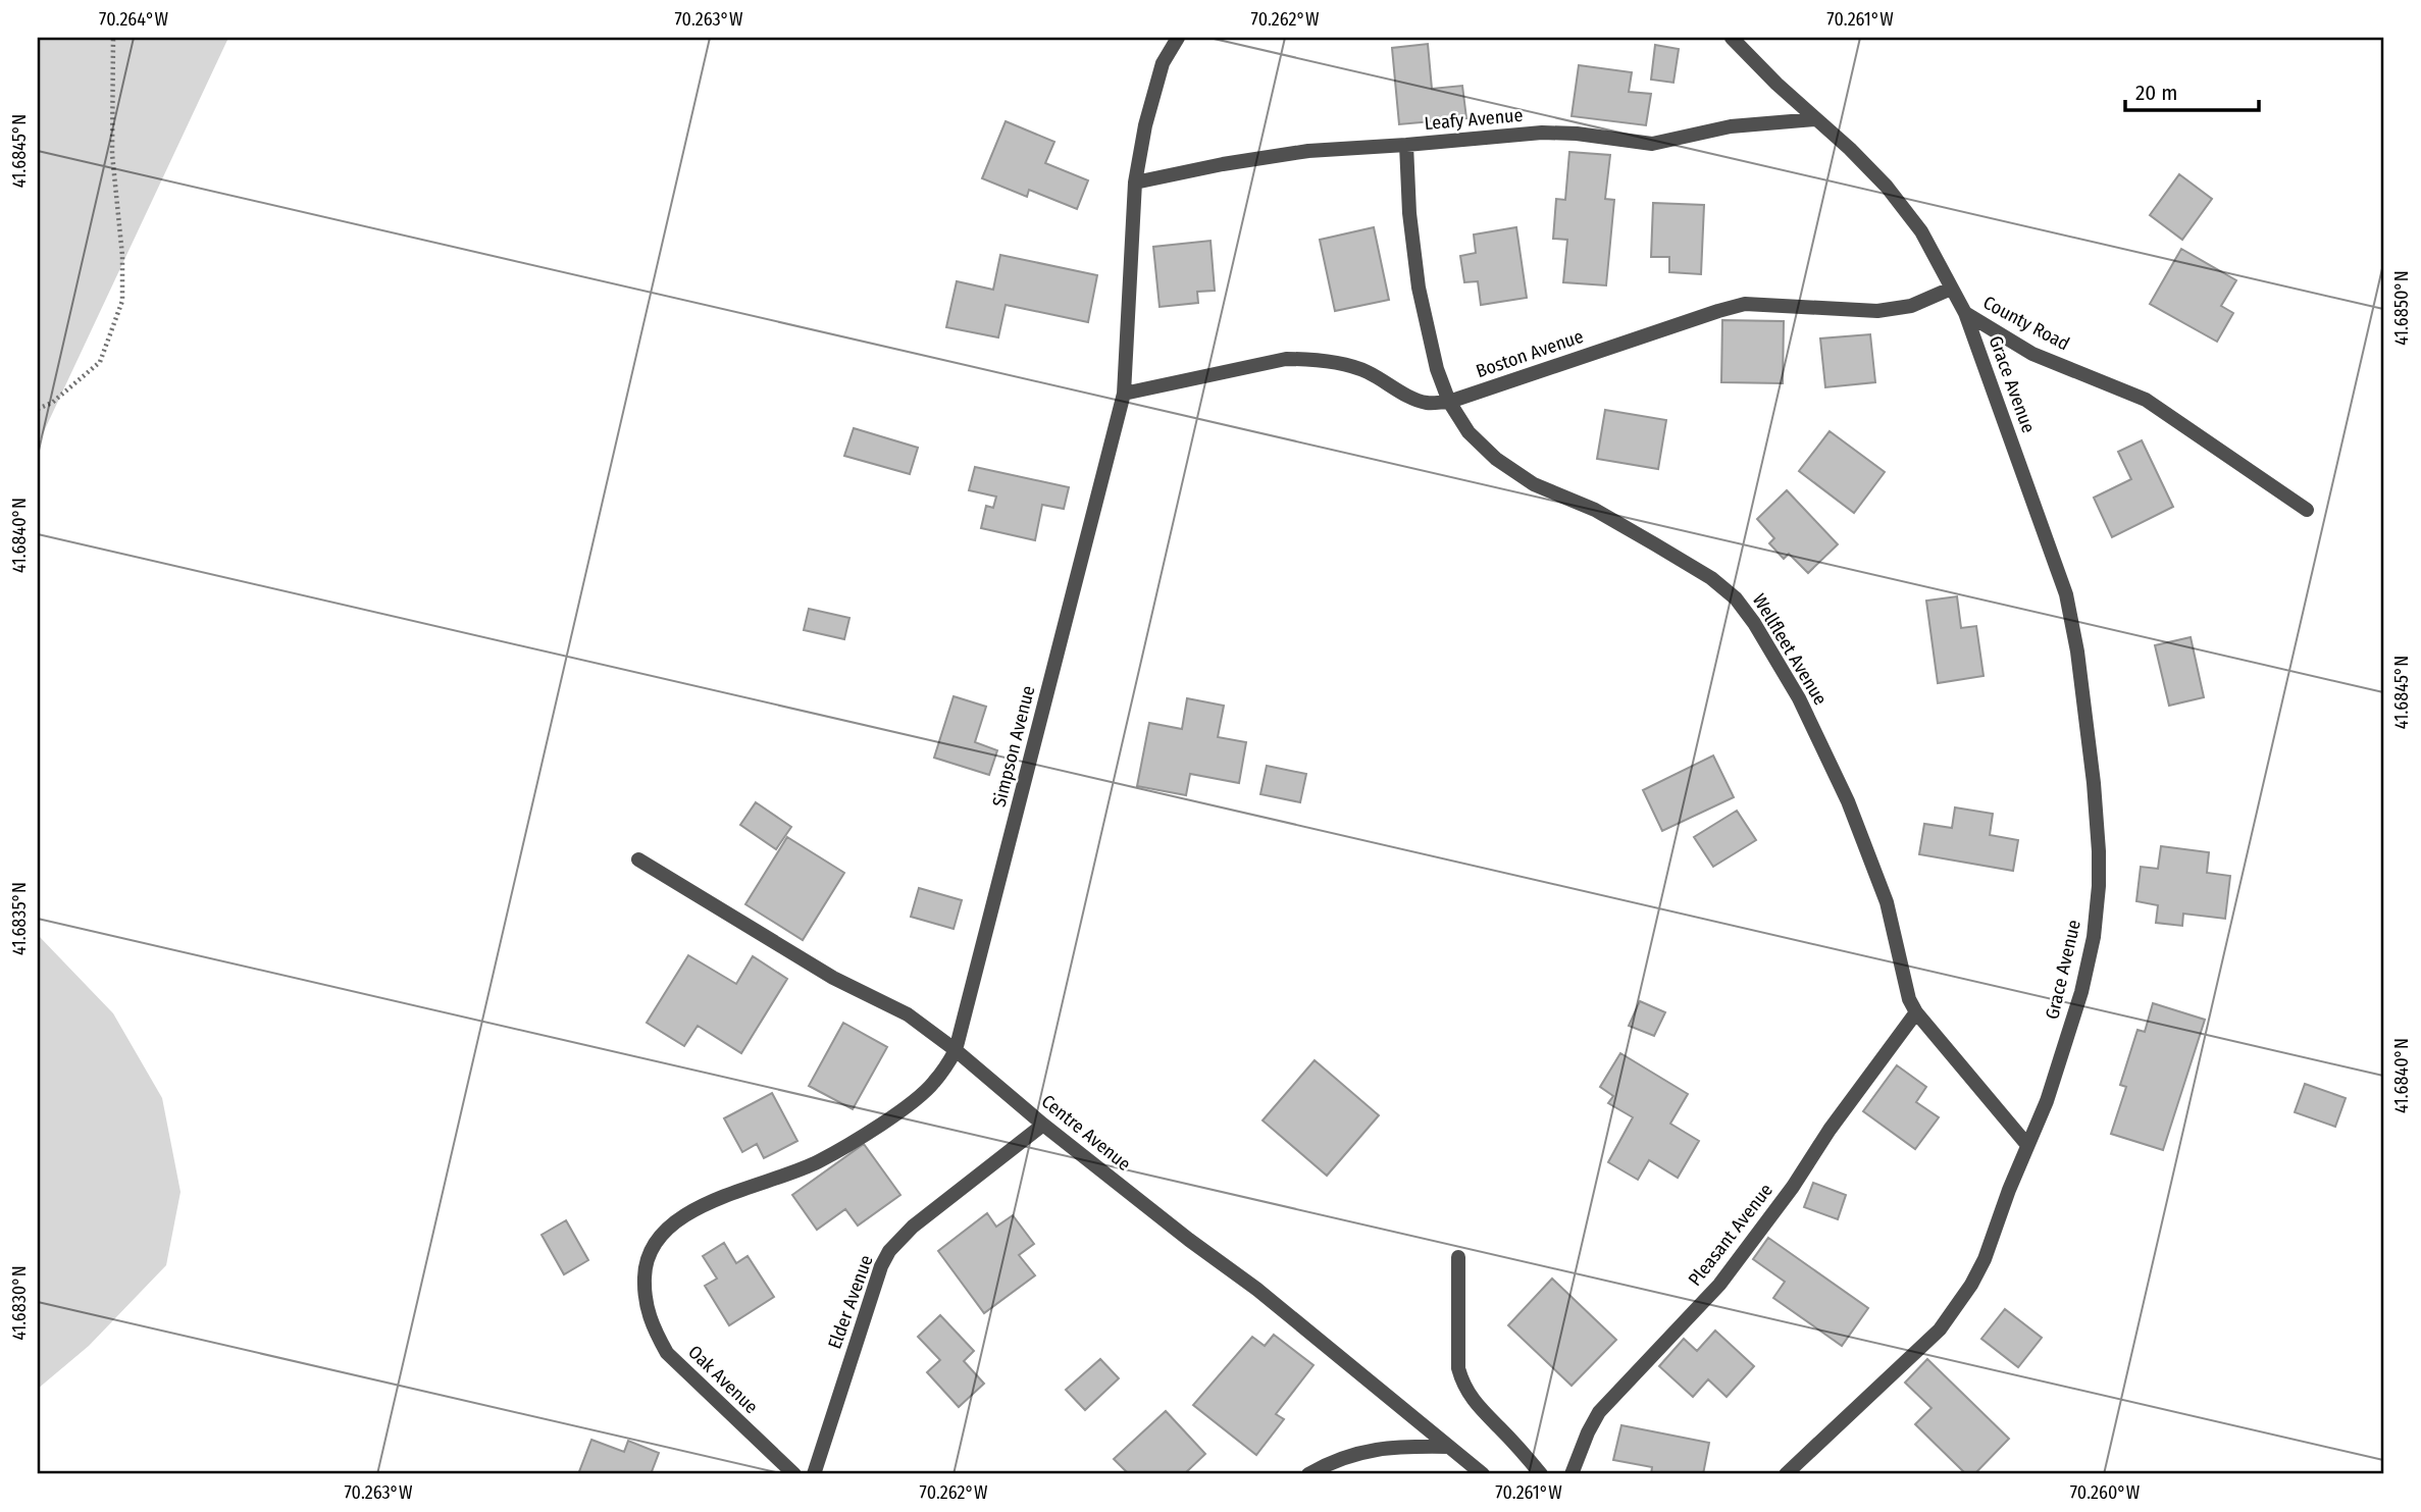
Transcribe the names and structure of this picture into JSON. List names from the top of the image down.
{
  "streets": {
    "street": [
      "Leafy Avenue",
      "County Road",
      "Boston Avenue",
      "Grace Avenue",
      "Wellfleet Avenue",
      "Simpson Avenue",
      "Centre Avenue",
      "Pleasant Avenue",
      "Elder Avenue",
      "Oak Avenue"
    ]
  },
  "crossings": [
    ["Leafy Avenue", "County Road"],
    ["Leafy Avenue", "Wellfleet Avenue"],
    ["Leafy Avenue", "Simpson Avenue"],
    ["County Road", "Boston Avenue"],
    ["County Road", "Grace Avenue"],
    ["Boston Avenue", "Wellfleet Avenue"],
    ["Boston Avenue", "Simpson Avenue"],
    ["Grace Avenue", "Wellfleet Avenue"],
    ["Wellfleet Avenue", "Pleasant Avenue"],
    ["Simpson Avenue", "Centre Avenue"],
    ["Simpson Avenue", "Oak Avenue"],
    ["Centre Avenue", "Elder Avenue"]
  ],
  "scale_bar": "20 m",
  "coordinates": [
    "70.264°W",
    "70.263°W",
    "70.262°W",
    "70.261°W",
    "41.6845°N",
    "41.6850°N",
    "41.6840°N",
    "41.6835°N",
    "41.6830°N",
    "70.260°W"
  ]
}
